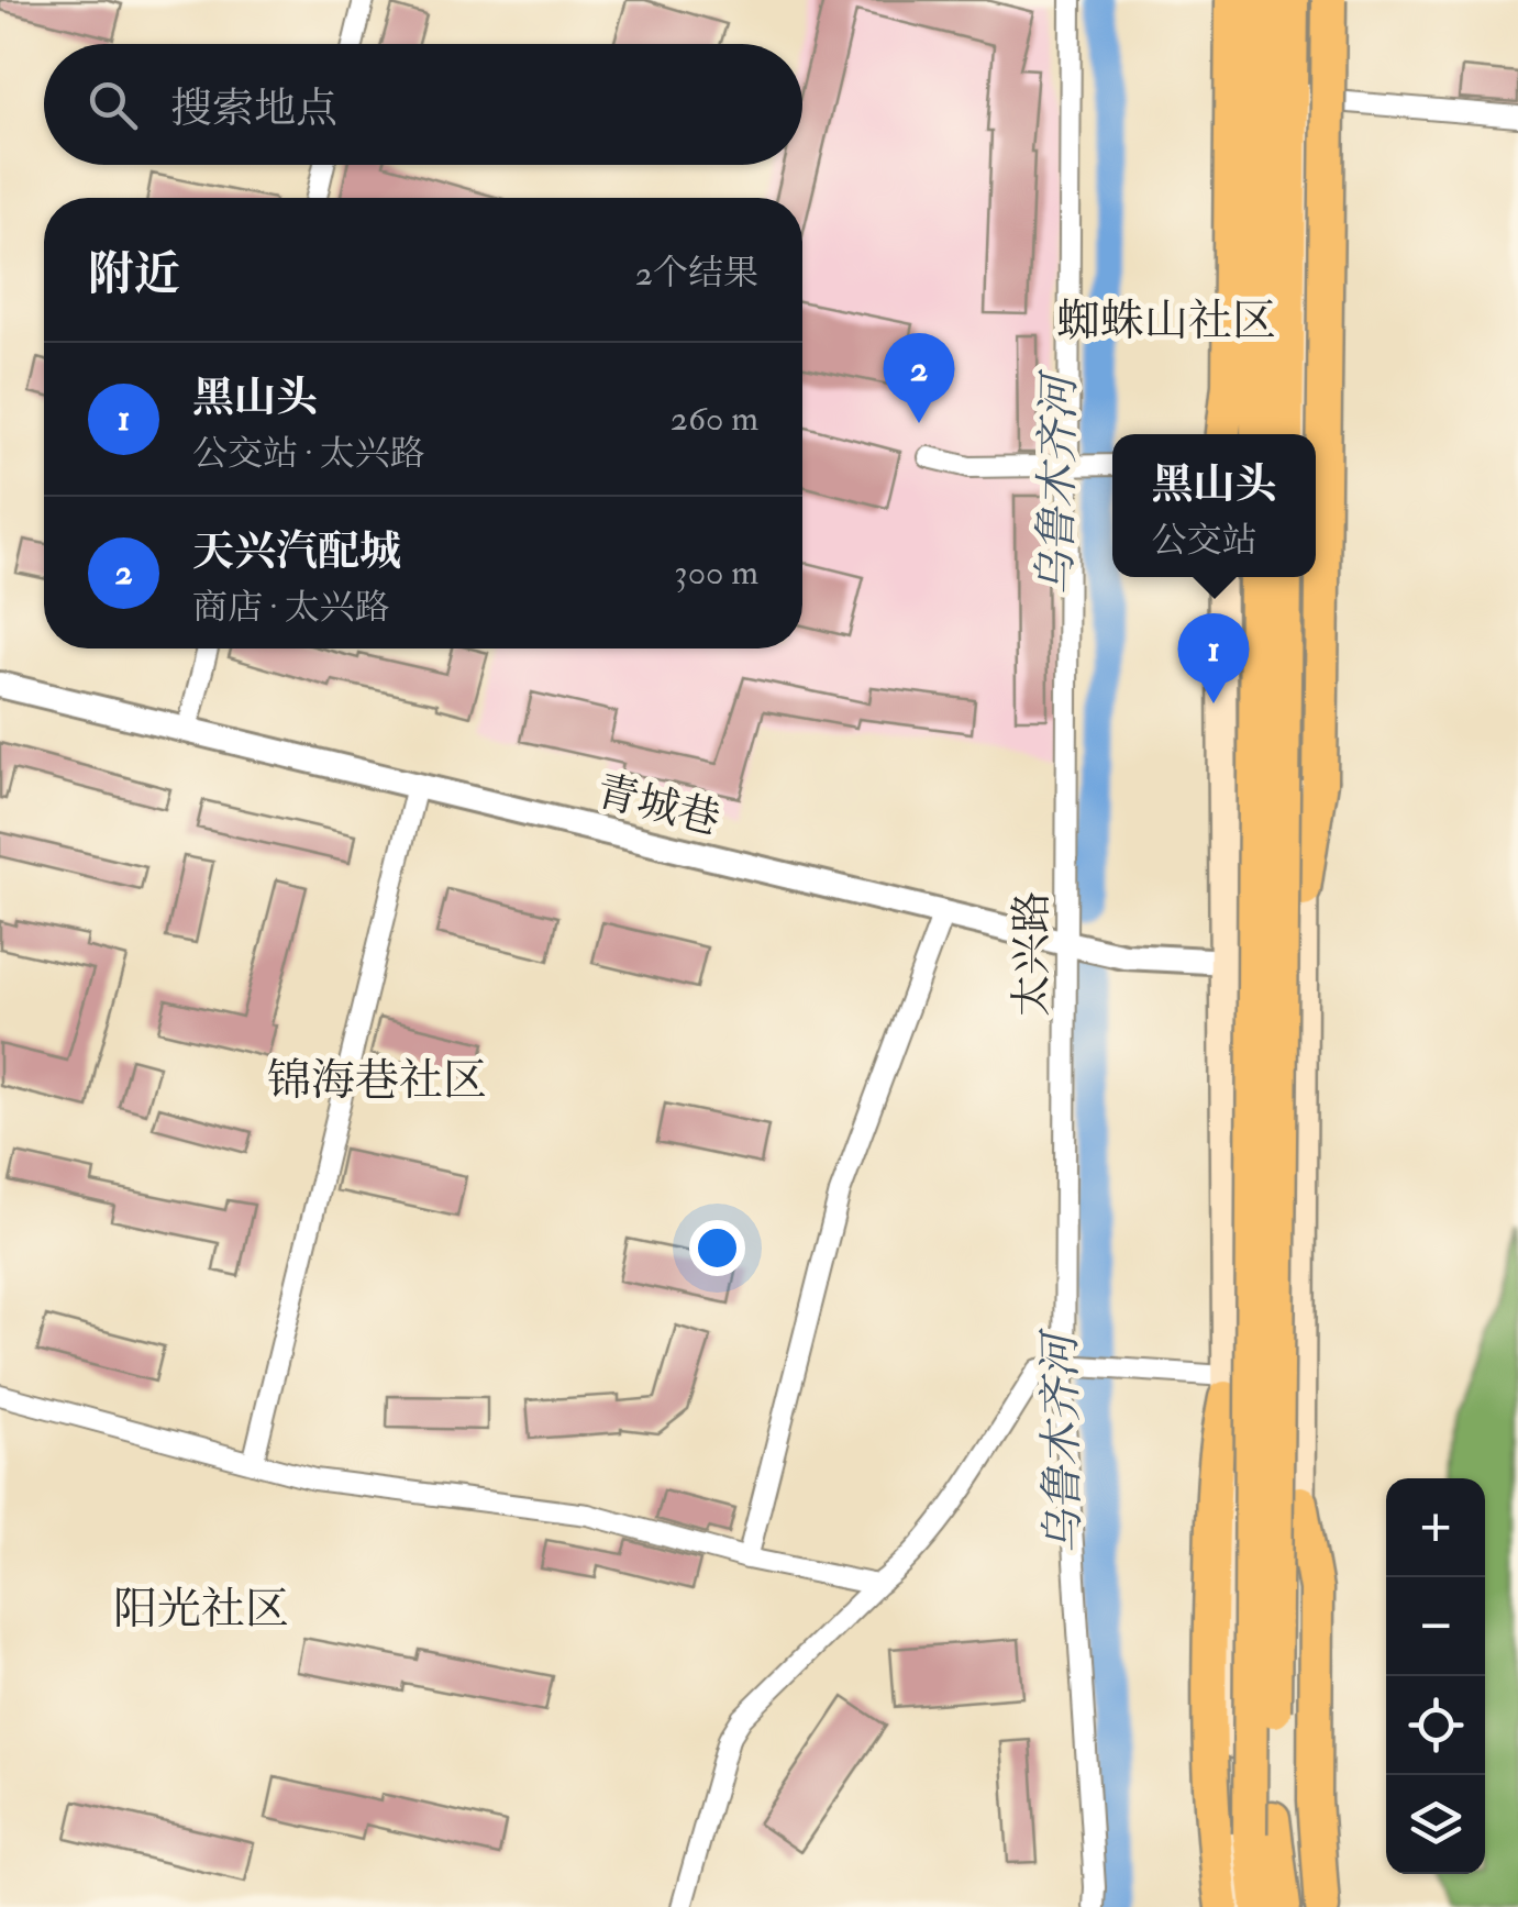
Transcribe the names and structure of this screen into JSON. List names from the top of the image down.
{
  "streets": {
    "street": ["青城巷", "太兴路"]
  },
  "crossings": [
    ["青城巷", "太兴路"]
  ],
  "districts": ["蜘蛛山社区", "锦海巷社区", "阳光社区"],
  "water": ["乌鲁木齐河"],
  "page": {
    "search": "搜索地点",
    "heading": ["附近", "2个结果"],
    "pins": ["2", "1"],
    "list": [
      {
        "mark": "1",
        "name": "黑山头",
        "note": "公交站 · 太兴路",
        "value": "260 m"
      },
      {
        "mark": "2",
        "name": "天兴汽配城",
        "note": "商店 · 太兴路",
        "value": "300 m"
      }
    ],
    "popup": ["黑山头", "公交站"],
    "map_buttons": ["+", "−"]
  }
}
